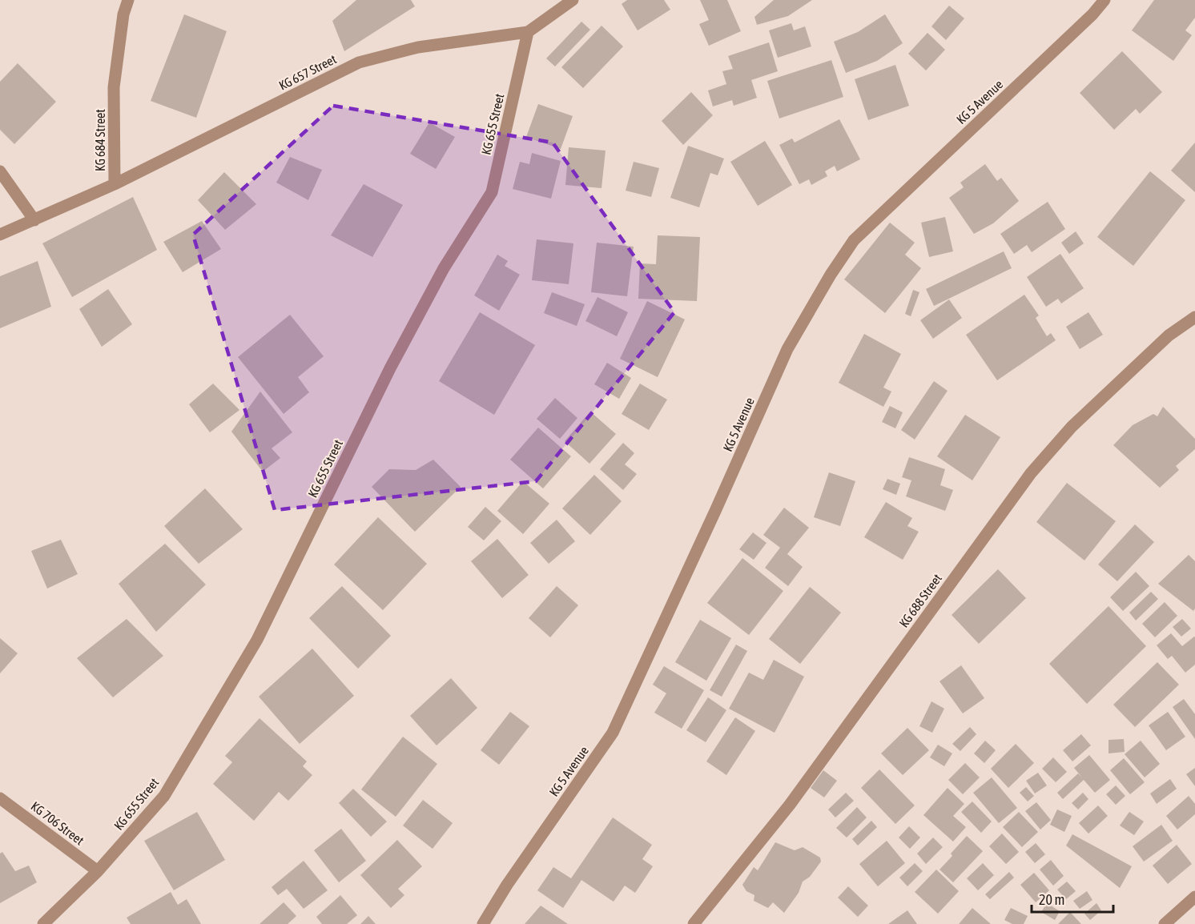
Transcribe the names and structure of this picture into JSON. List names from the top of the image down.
{
  "streets": {
    "street": [
      "KG 657 Street",
      "KG 5 Avenue",
      "KG 655 Street",
      "KG 684 Street",
      "KG 688 Street",
      "KG 706 Street"
    ]
  },
  "crossings": [
    ["KG 657 Street", "KG 655 Street"],
    ["KG 657 Street", "KG 684 Street"],
    ["KG 655 Street", "KG 706 Street"]
  ],
  "scale_bar": "20 m"
}
